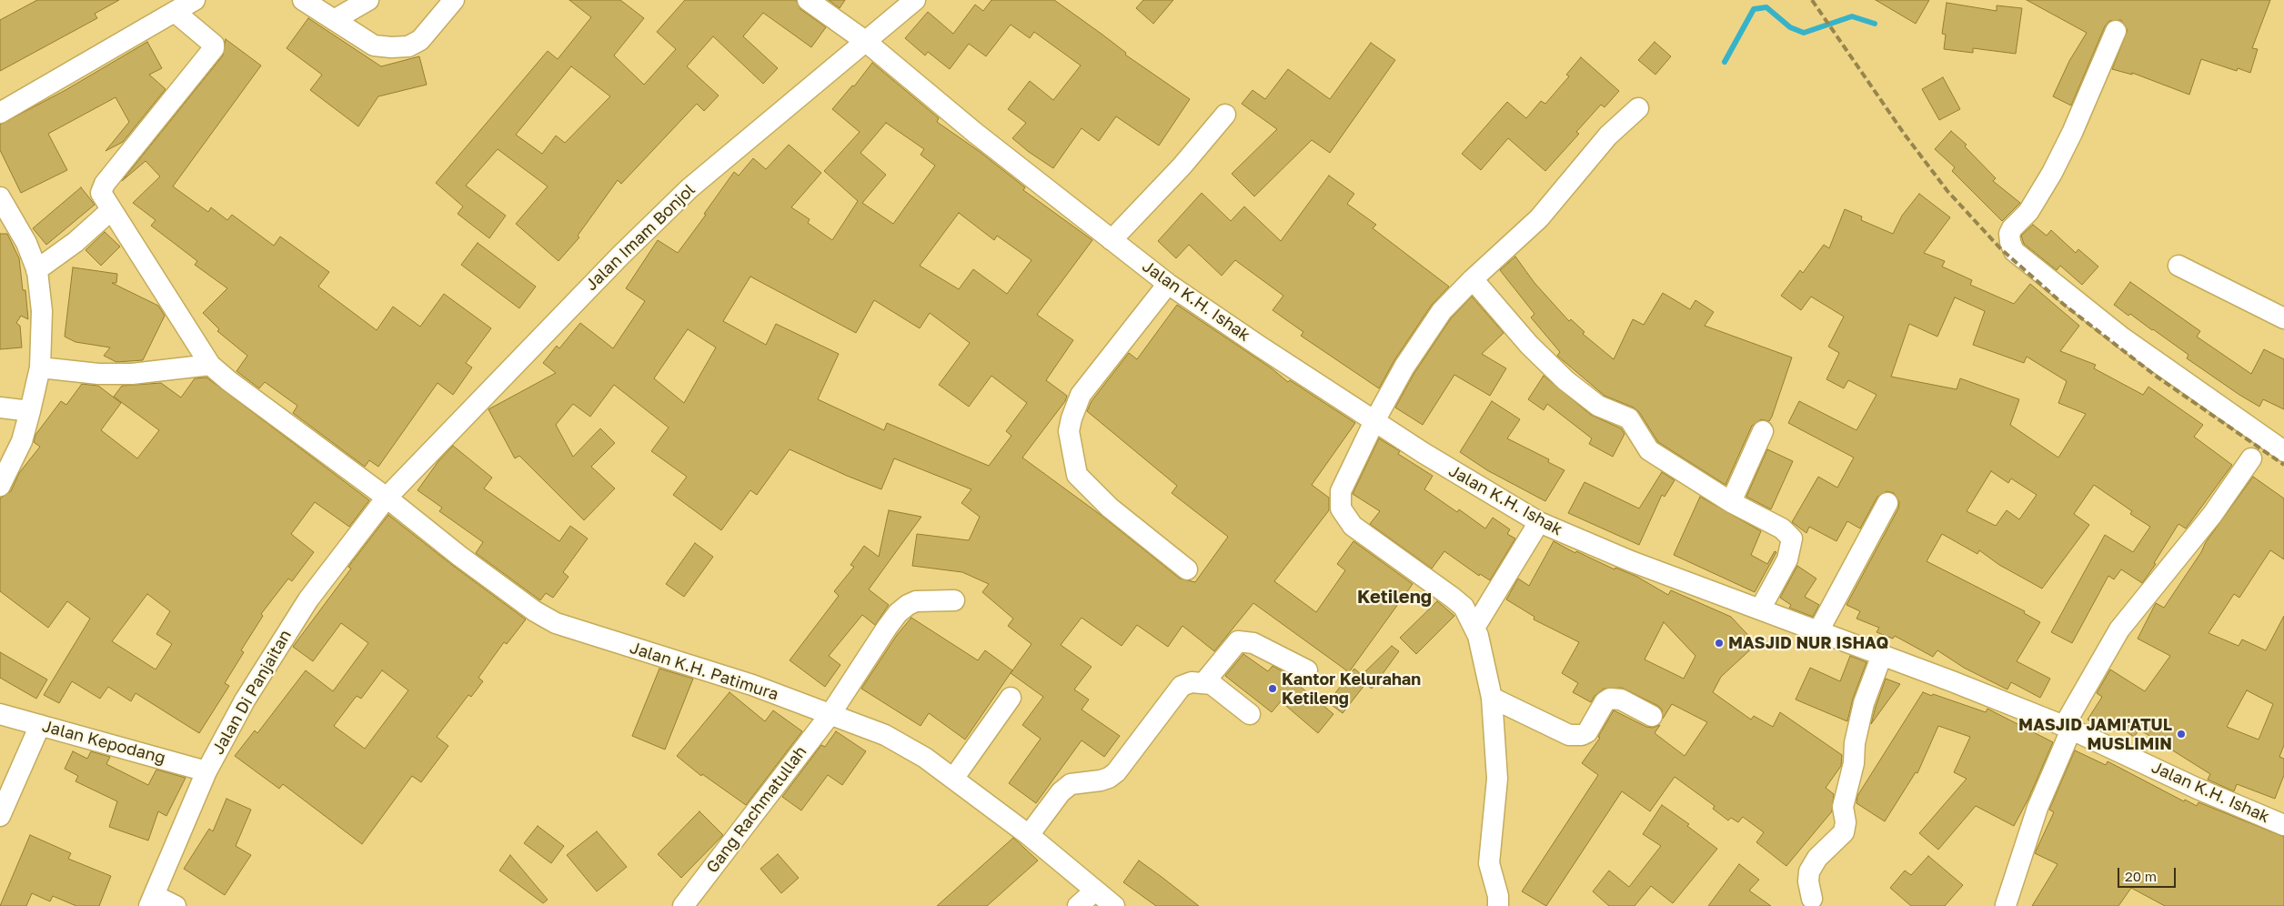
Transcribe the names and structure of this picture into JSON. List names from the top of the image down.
{
  "streets": {
    "street": [
      "Jalan Imam Bonjol",
      "Jalan K.H. Ishak",
      "Jalan K.H. Patimura",
      "Jalan Di Panjaitan",
      "Jalan Kepodang",
      "Gang Rachmatullah"
    ]
  },
  "crossings": [
    ["Jalan Imam Bonjol", "Jalan K.H. Ishak"],
    ["Jalan Imam Bonjol", "Jalan K.H. Patimura"],
    ["Jalan Imam Bonjol", "Jalan Di Panjaitan"],
    ["Jalan K.H. Patimura", "Jalan Di Panjaitan"],
    ["Jalan K.H. Patimura", "Gang Rachmatullah"],
    ["Jalan Di Panjaitan", "Jalan Kepodang"]
  ],
  "districts": ["Ketileng"],
  "places": ["MASJID NUR ISHAQ", "Kantor Kelurahan Ketileng", "MASJID JAMI'ATUL MUSLIMIN"],
  "scale_bar": "20 m"
}
